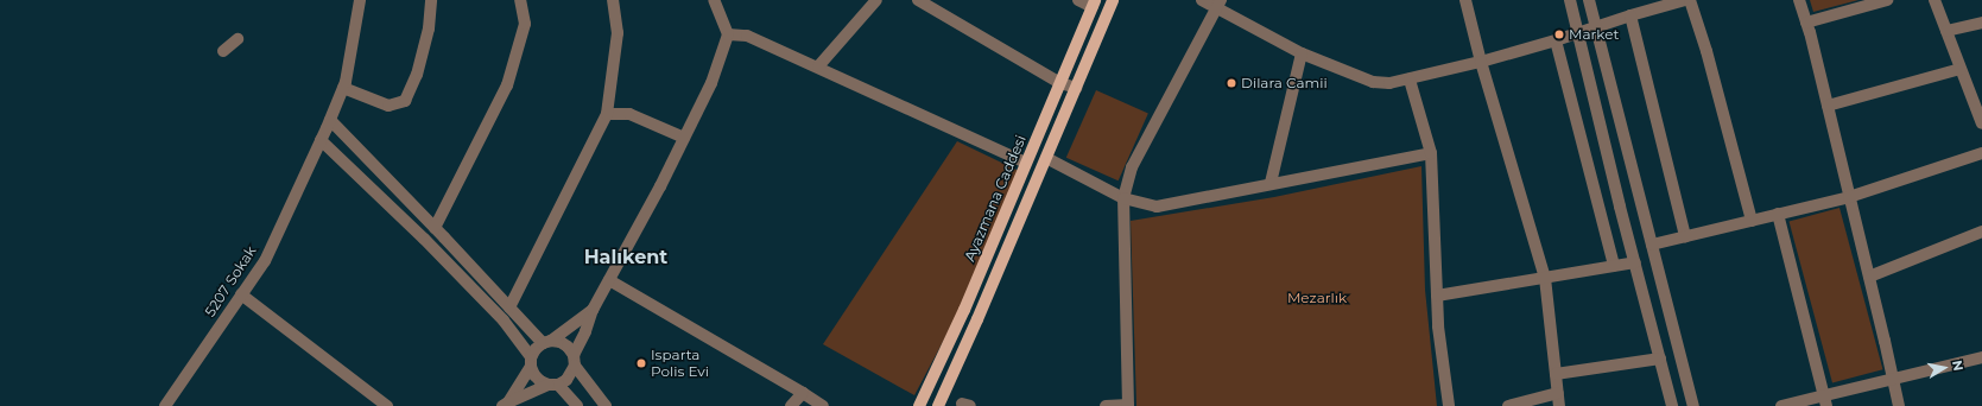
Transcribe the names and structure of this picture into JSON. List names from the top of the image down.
{
  "streets": {
    "main road": ["Ayazmana Caddesi"],
    "street": ["5207 Sokak"]
  },
  "districts": ["Halıkent"],
  "parks": ["Mezarlık"],
  "places": ["Market", "Dilara Camii", "Isparta Polis Evi"],
  "north": "right"
}
